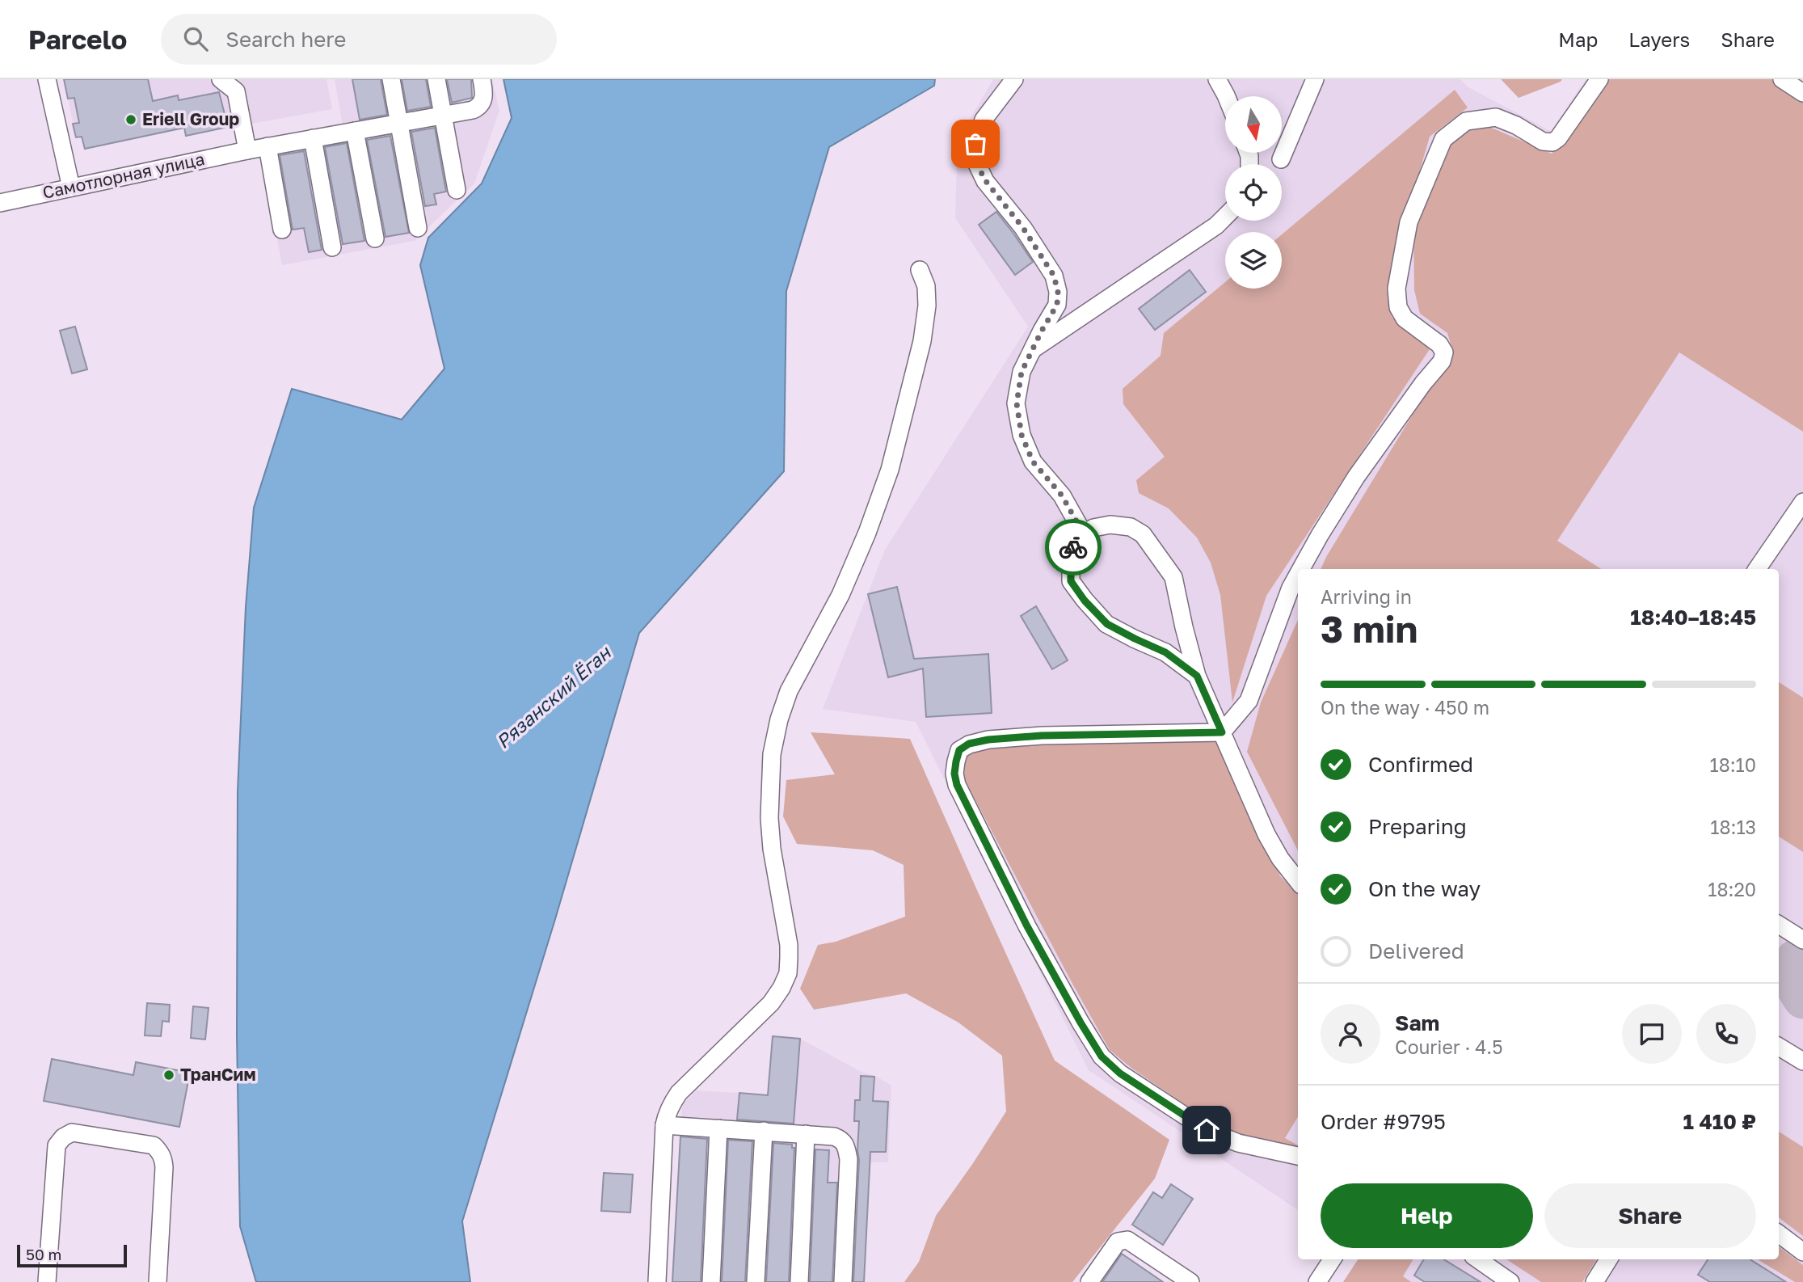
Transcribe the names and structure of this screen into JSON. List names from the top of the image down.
{
  "streets": {
    "street": ["Самотлорная улица"]
  },
  "water": ["Рязанский Ёган"],
  "places": ["Eriell Group", "ТранСим"],
  "scale_bar": "50 m",
  "north": "bottom",
  "page": {
    "header": "Parcelo",
    "search": "Search here",
    "nav": ["Map", "Layers", "Share"],
    "heading": ["3 min", "Arriving in", "18:40–18:45"],
    "panel": [
      "Sam",
      "Courier · 4.5",
      "Order #9795",
      "1 410 ₽"
    ],
    "bar": "On the way · 450 m",
    "list": [
      ["Confirmed", "18:10"],
      ["Preparing", "18:13"],
      ["On the way", "18:20"],
      "Delivered"
    ],
    "buttons": ["Help", "Share"],
    "scale": "50 m"
  }
}
